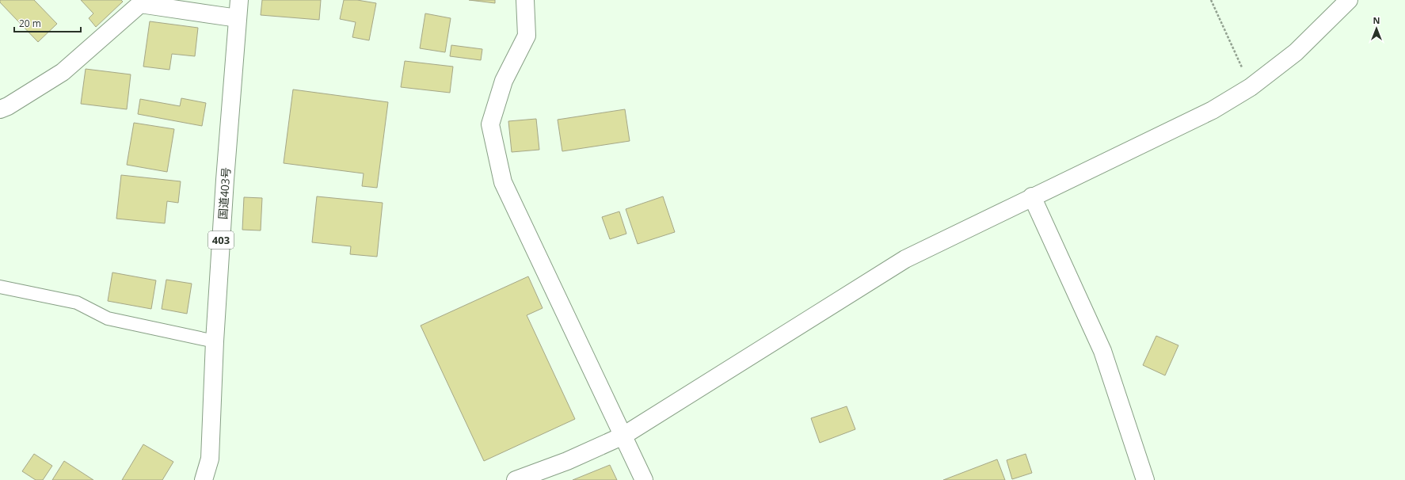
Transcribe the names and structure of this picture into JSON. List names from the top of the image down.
{
  "streets": {
    "main road": ["国道403号", "403"]
  },
  "scale_bar": "20 m",
  "north": "top"
}
